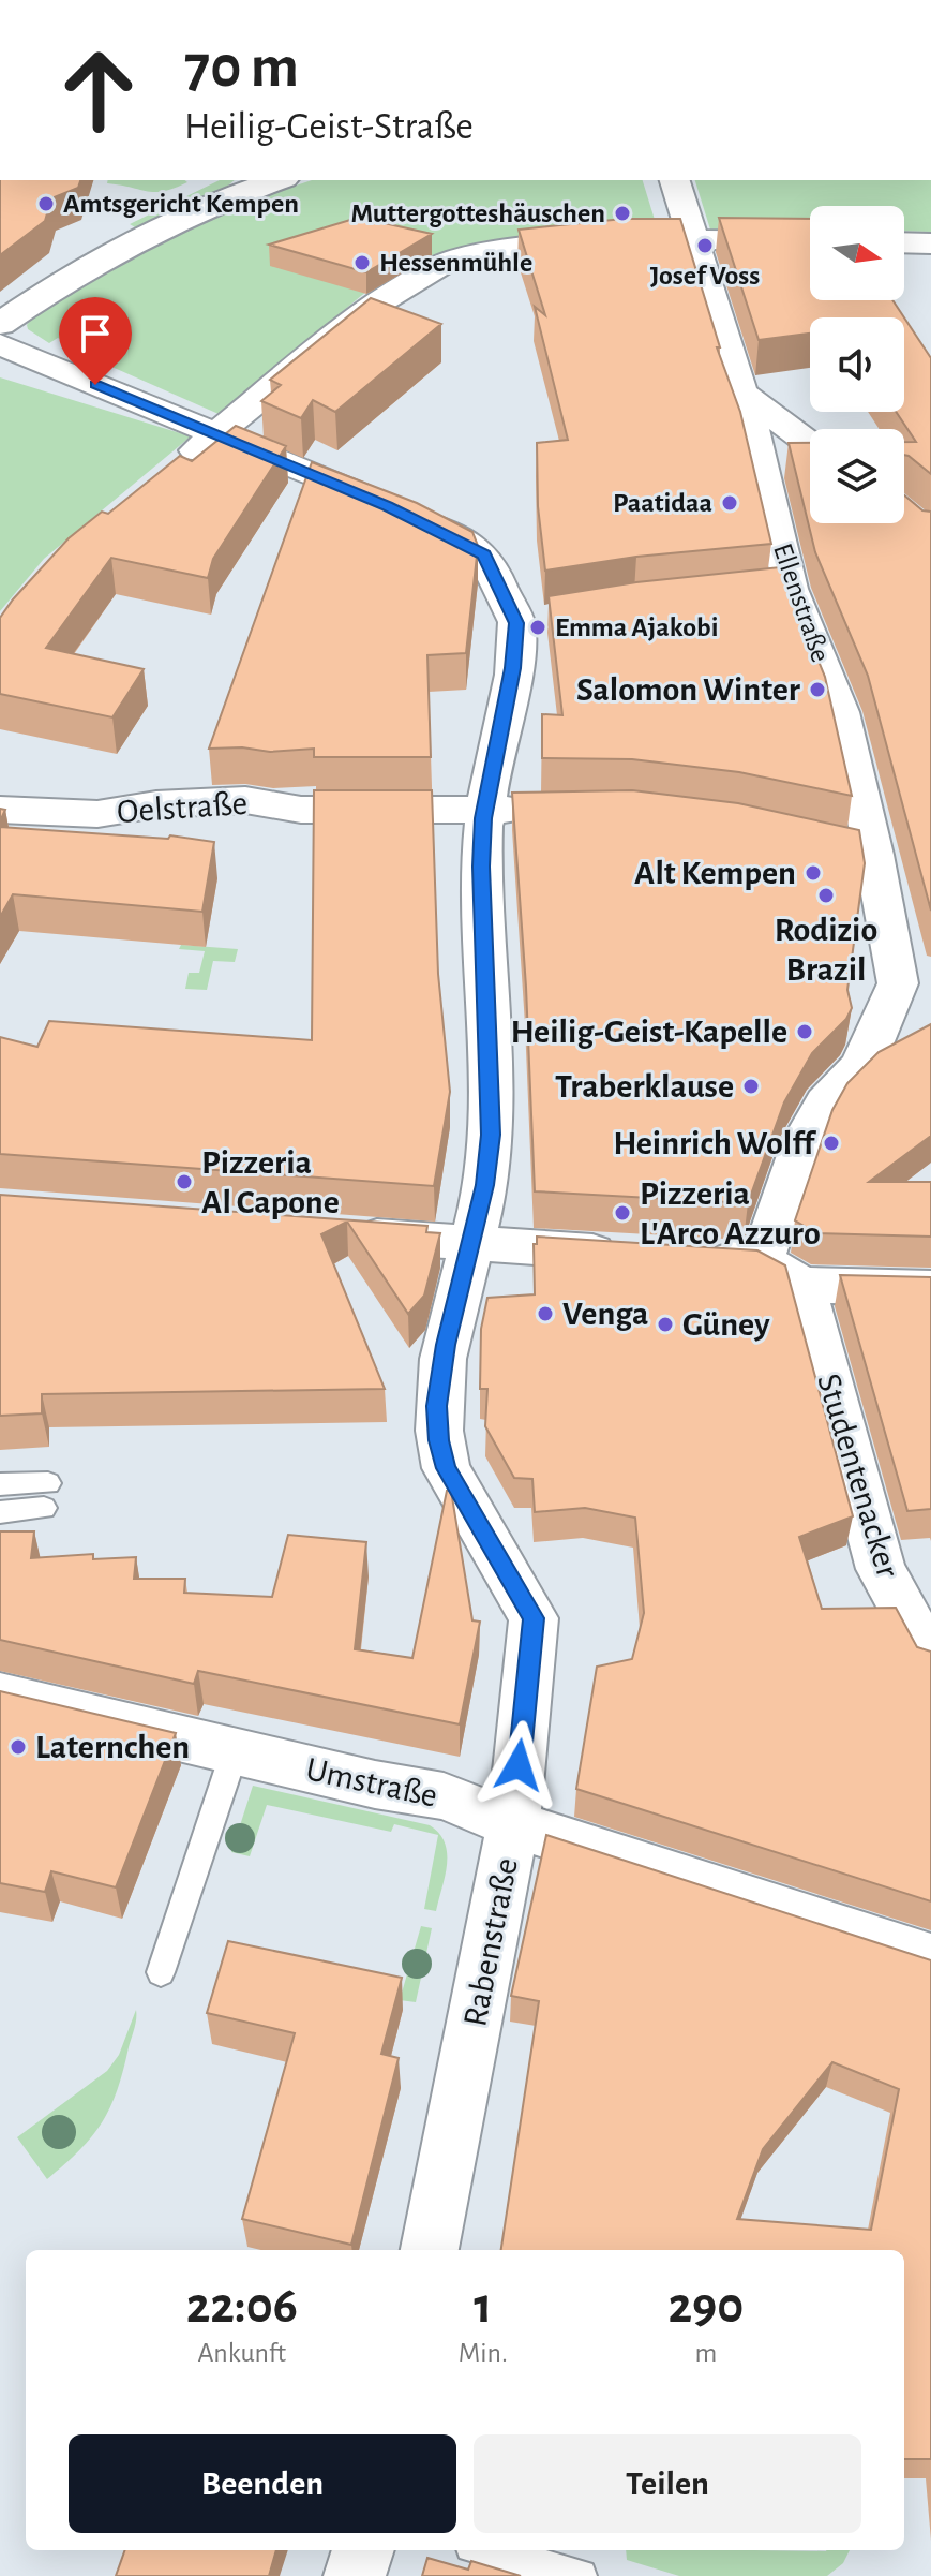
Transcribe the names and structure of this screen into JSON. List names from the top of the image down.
{
  "streets": {
    "street": [
      "Ellenstraße",
      "Oelstraße",
      "Studentenacker",
      "Umstraße",
      "Rabenstraße"
    ]
  },
  "crossings": [
    ["Oelstraße", "Rabenstraße"],
    ["Umstraße", "Rabenstraße"]
  ],
  "places": [
    "Amtsgericht Kempen",
    "Muttergotteshäuschen",
    "Josef Voss",
    "Hessenmühle",
    "Paatidaa",
    "Emma Ajakobi",
    "Salomon Winter",
    "Alt Kempen",
    "Rodizio Brazil",
    "Heilig-Geist-Kapelle",
    "Traberklause",
    "Heinrich Wolff",
    "Pizzeria Al Capone",
    "Pizzeria L'Arco Azzuro",
    "Venga",
    "Güney",
    "Laternchen"
  ],
  "north": "right",
  "page": {
    "turn": ["70 m", "Heilig-Geist-Straße"],
    "eta": [
      "22:06",
      "Ankunft",
      "1",
      "Min.",
      "290",
      "m"
    ],
    "buttons": ["Beenden", "Teilen"]
  }
}
